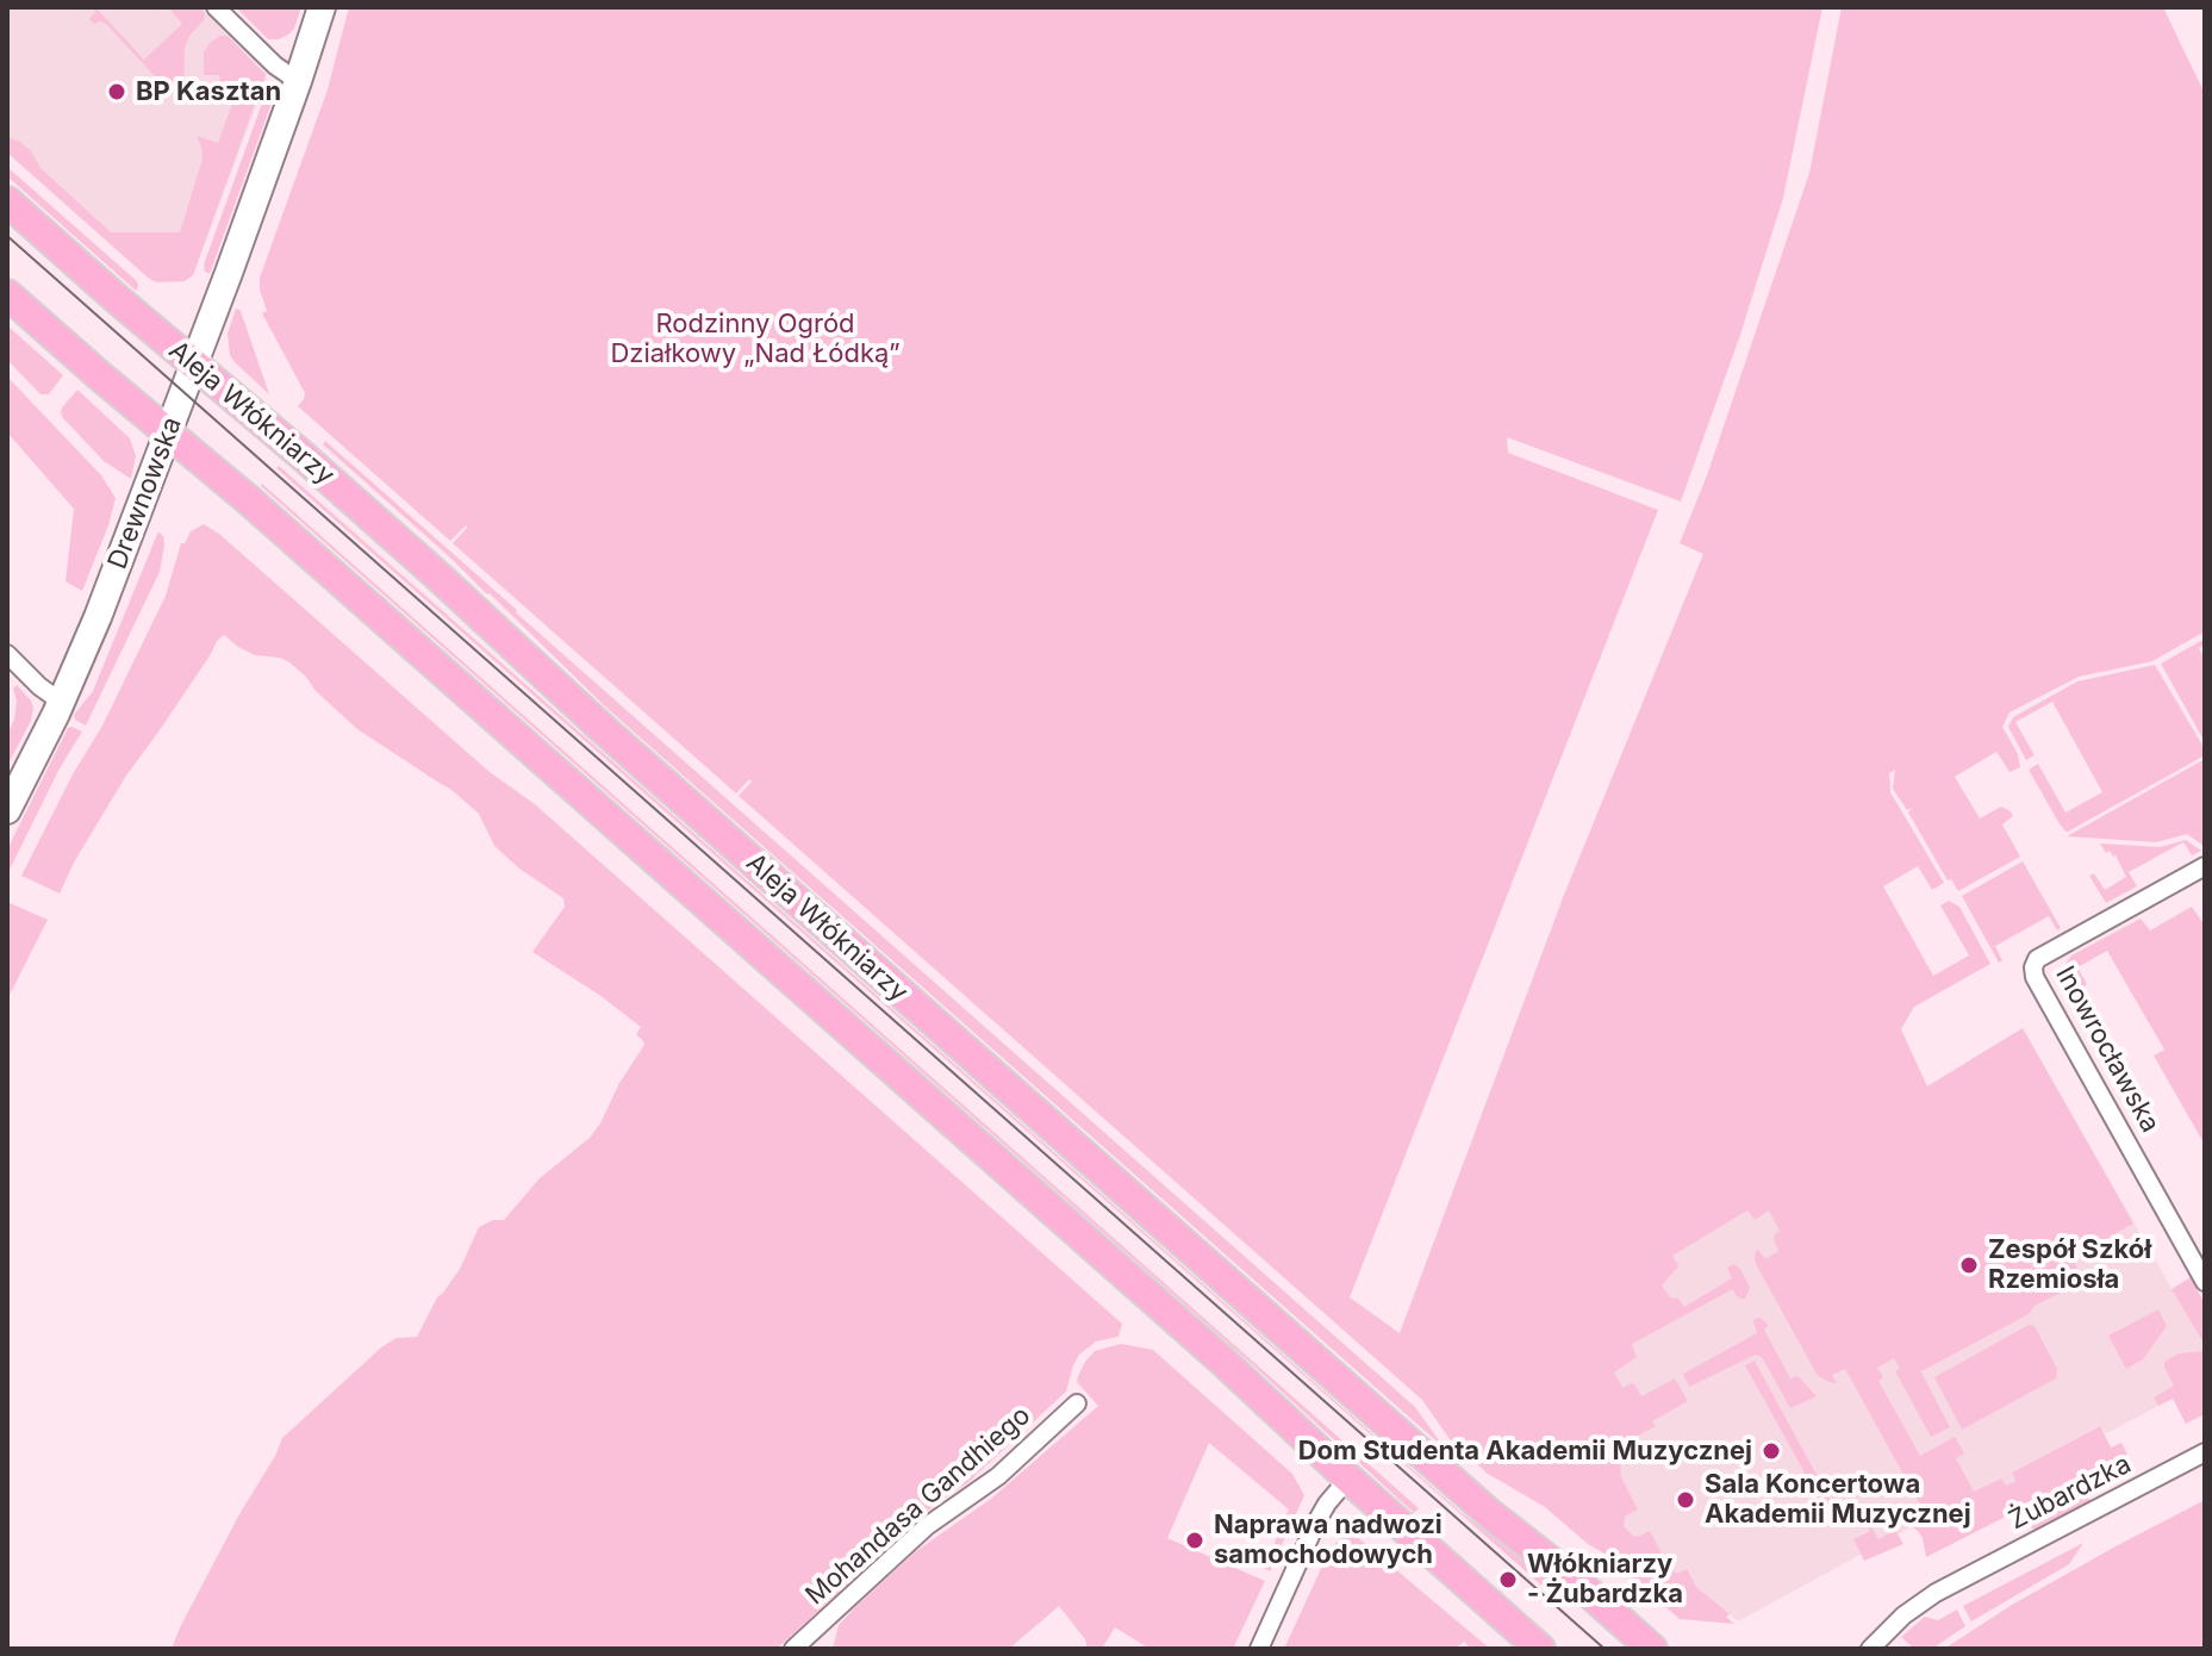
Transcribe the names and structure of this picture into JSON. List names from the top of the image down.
{
  "streets": {
    "main road": ["Aleja Włókniarzy", "Drewnowska"],
    "street": ["Inowrocławska", "Żubardzka", "Mohandasa Gandhiego"]
  },
  "crossings": [
    ["Aleja Włókniarzy", "Drewnowska"]
  ],
  "parks": ["Rodzinny Ogród Działkowy „Nad Łódką”"],
  "places": [
    "BP Kasztan",
    "Zespół Szkół Rzemiosła",
    "Dom Studenta Akademii Muzycznej",
    "Sala Koncertowa Akademii Muzycznej",
    "Naprawa nadwozi samochodowych",
    "Włókniarzy - Żubardzka"
  ]
}
